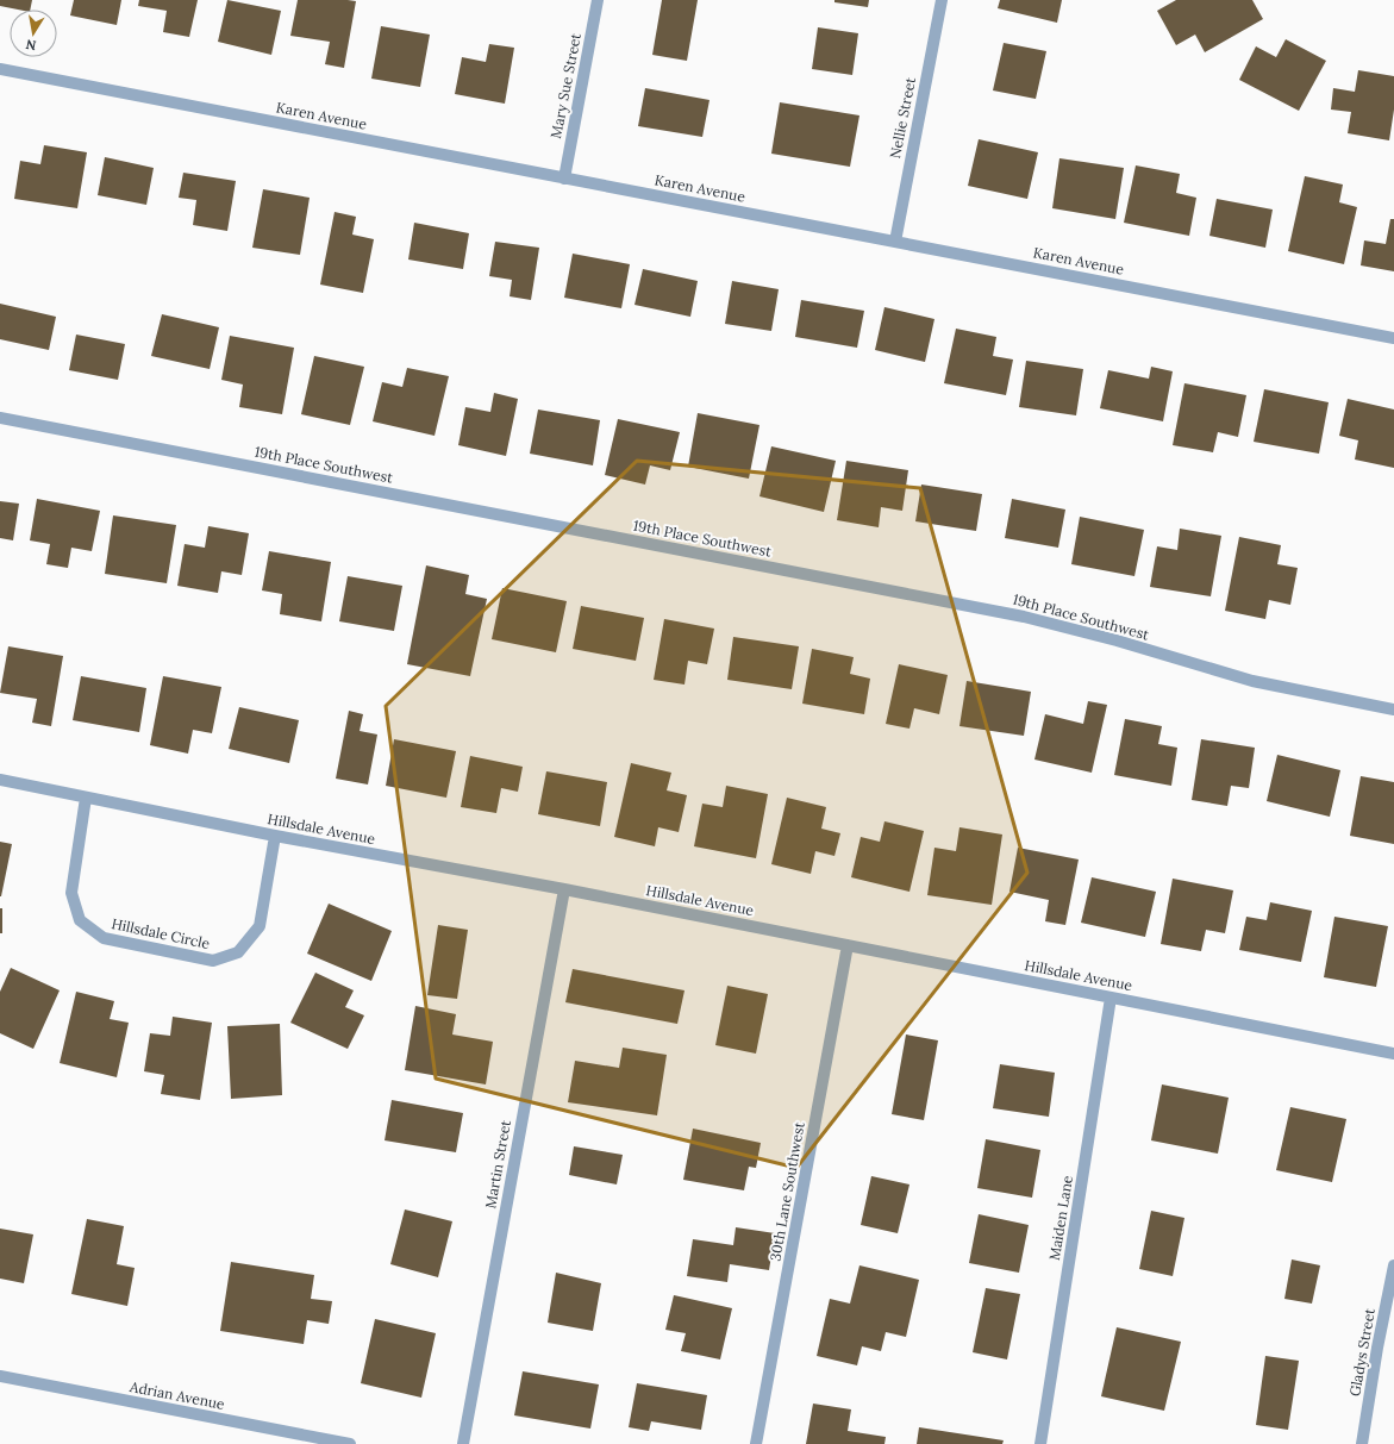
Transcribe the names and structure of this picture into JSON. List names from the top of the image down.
{
  "streets": {
    "street": [
      "Mary Sue Street",
      "Karen Avenue",
      "Nellie Street",
      "19th Place Southwest",
      "Hillsdale Avenue",
      "Hillsdale Circle",
      "Martin Street",
      "30th Lane Southwest",
      "Maiden Lane",
      "Gladys Street",
      "Adrian Avenue"
    ]
  },
  "crossings": [
    ["Mary Sue Street", "Karen Avenue"],
    ["Karen Avenue", "Nellie Street"],
    ["Hillsdale Avenue", "Hillsdale Circle"],
    ["Hillsdale Avenue", "Martin Street"],
    ["Hillsdale Avenue", "30th Lane Southwest"],
    ["Hillsdale Avenue", "Maiden Lane"]
  ],
  "north": "bottom"
}
